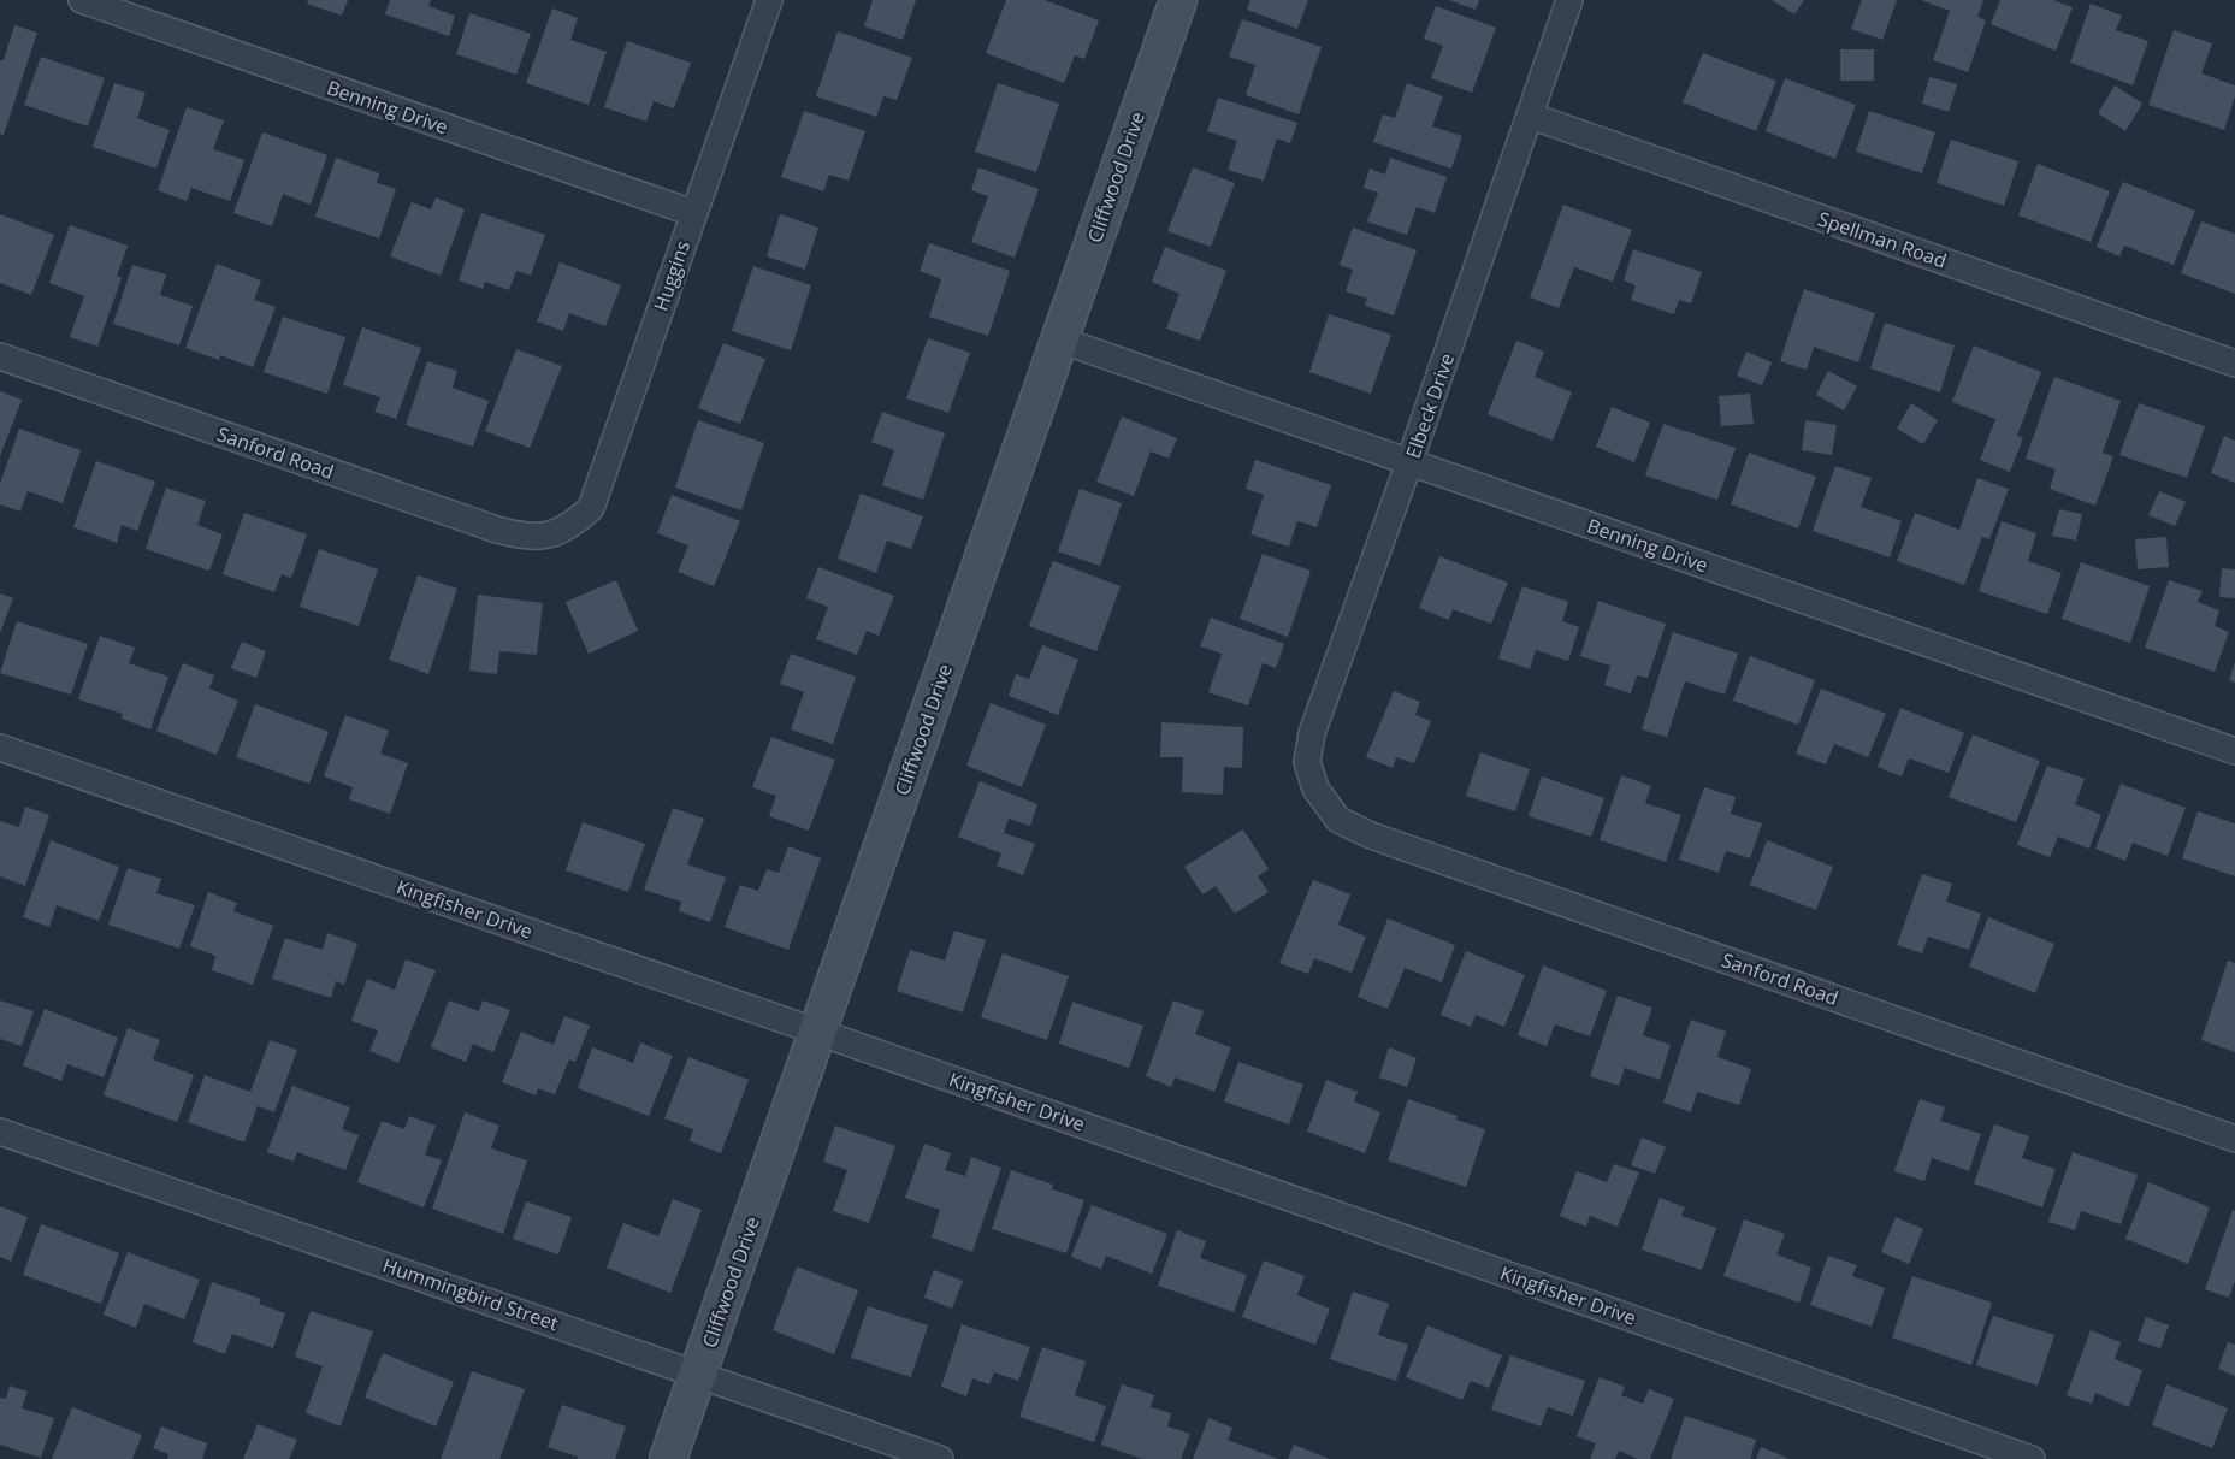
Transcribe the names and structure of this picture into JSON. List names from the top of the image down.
{
  "streets": {
    "street": [
      "Benning Drive",
      "Cliffwood Drive",
      "Spellman Road",
      "Huggins",
      "Elbeck Drive",
      "Sanford Road",
      "Kingfisher Drive",
      "Hummingbird Street"
    ]
  },
  "crossings": [
    ["Benning Drive", "Cliffwood Drive"],
    ["Benning Drive", "Huggins"],
    ["Benning Drive", "Elbeck Drive"],
    ["Cliffwood Drive", "Kingfisher Drive"],
    ["Cliffwood Drive", "Hummingbird Street"],
    ["Spellman Road", "Elbeck Drive"],
    ["Huggins", "Sanford Road"],
    ["Elbeck Drive", "Sanford Road"]
  ]
}
